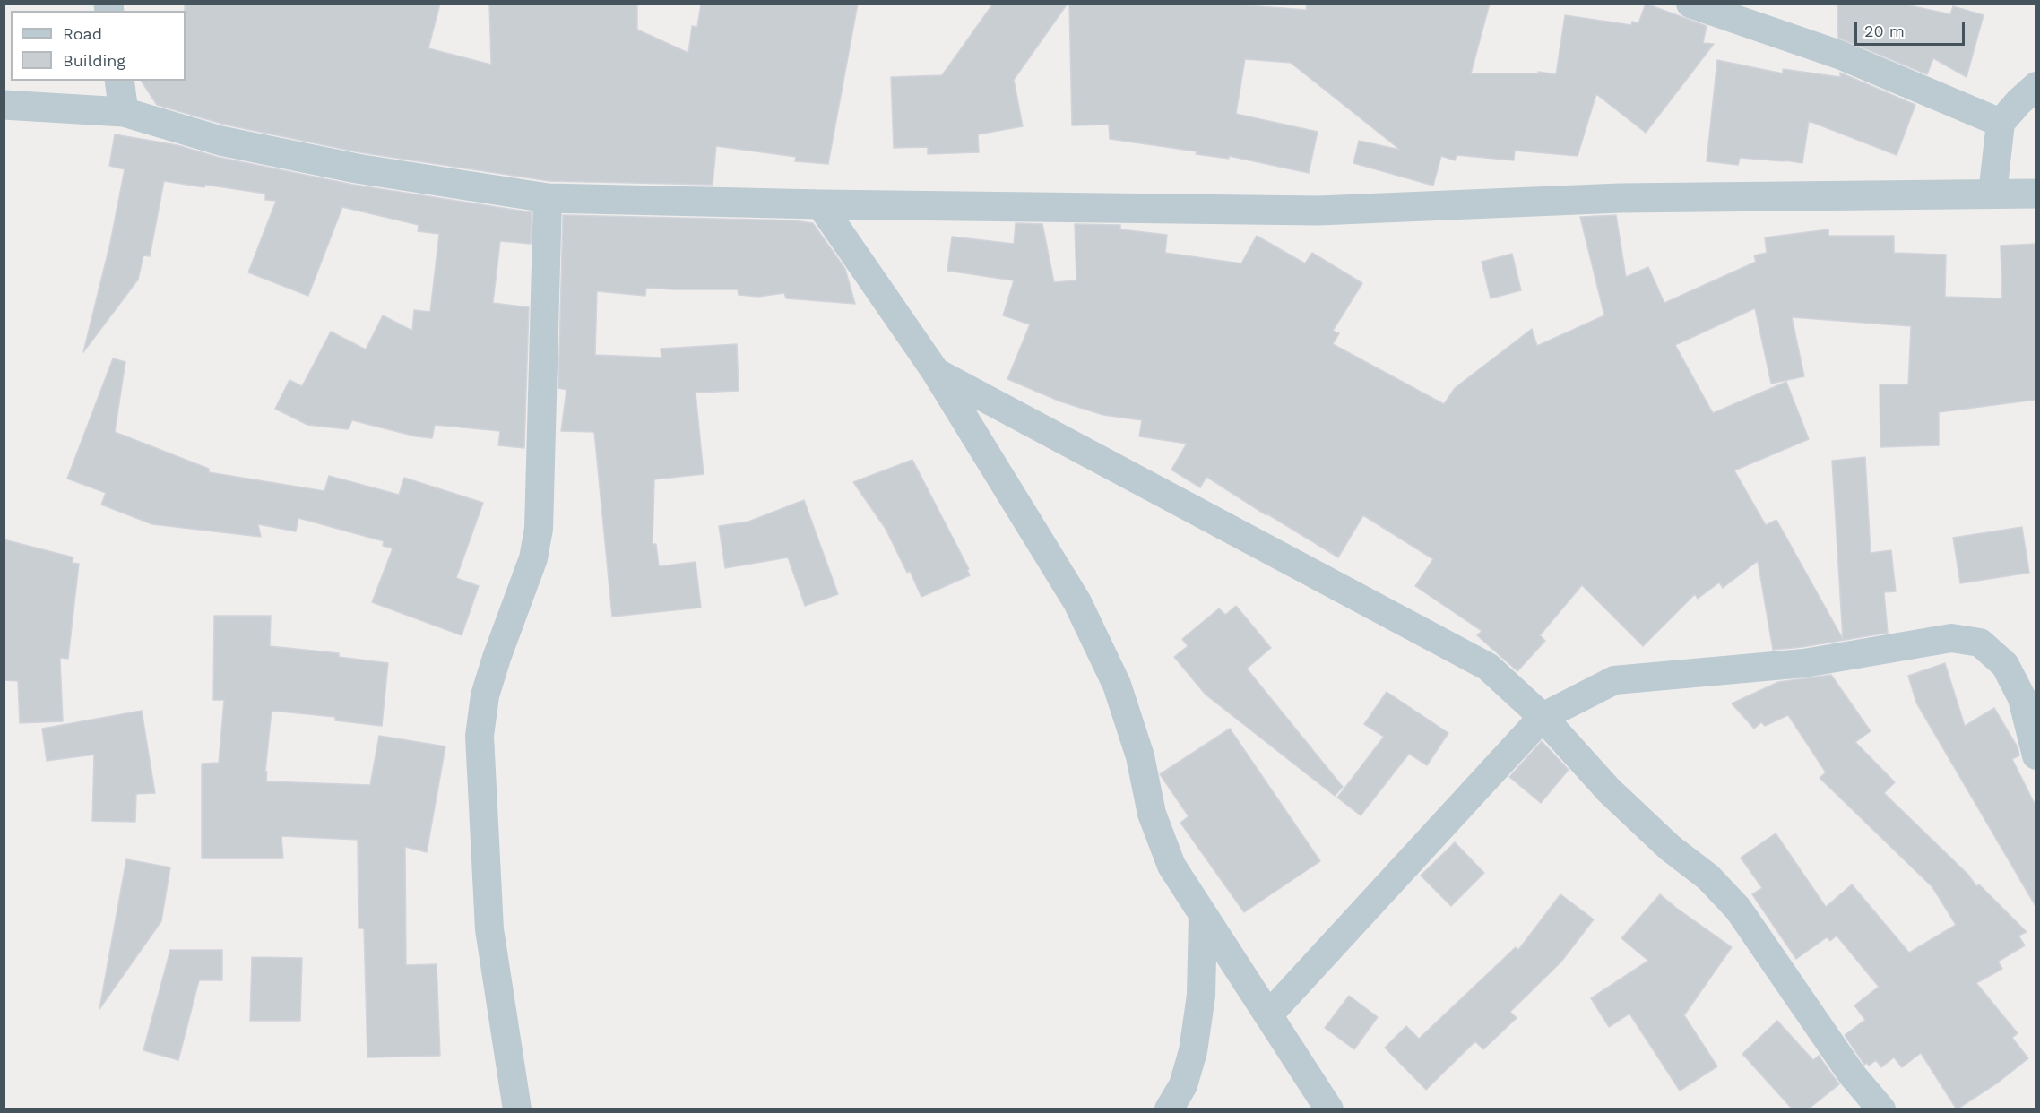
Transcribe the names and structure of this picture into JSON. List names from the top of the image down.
{
  "legend": ["Road", "Building"],
  "scale_bar": "20 m"
}
